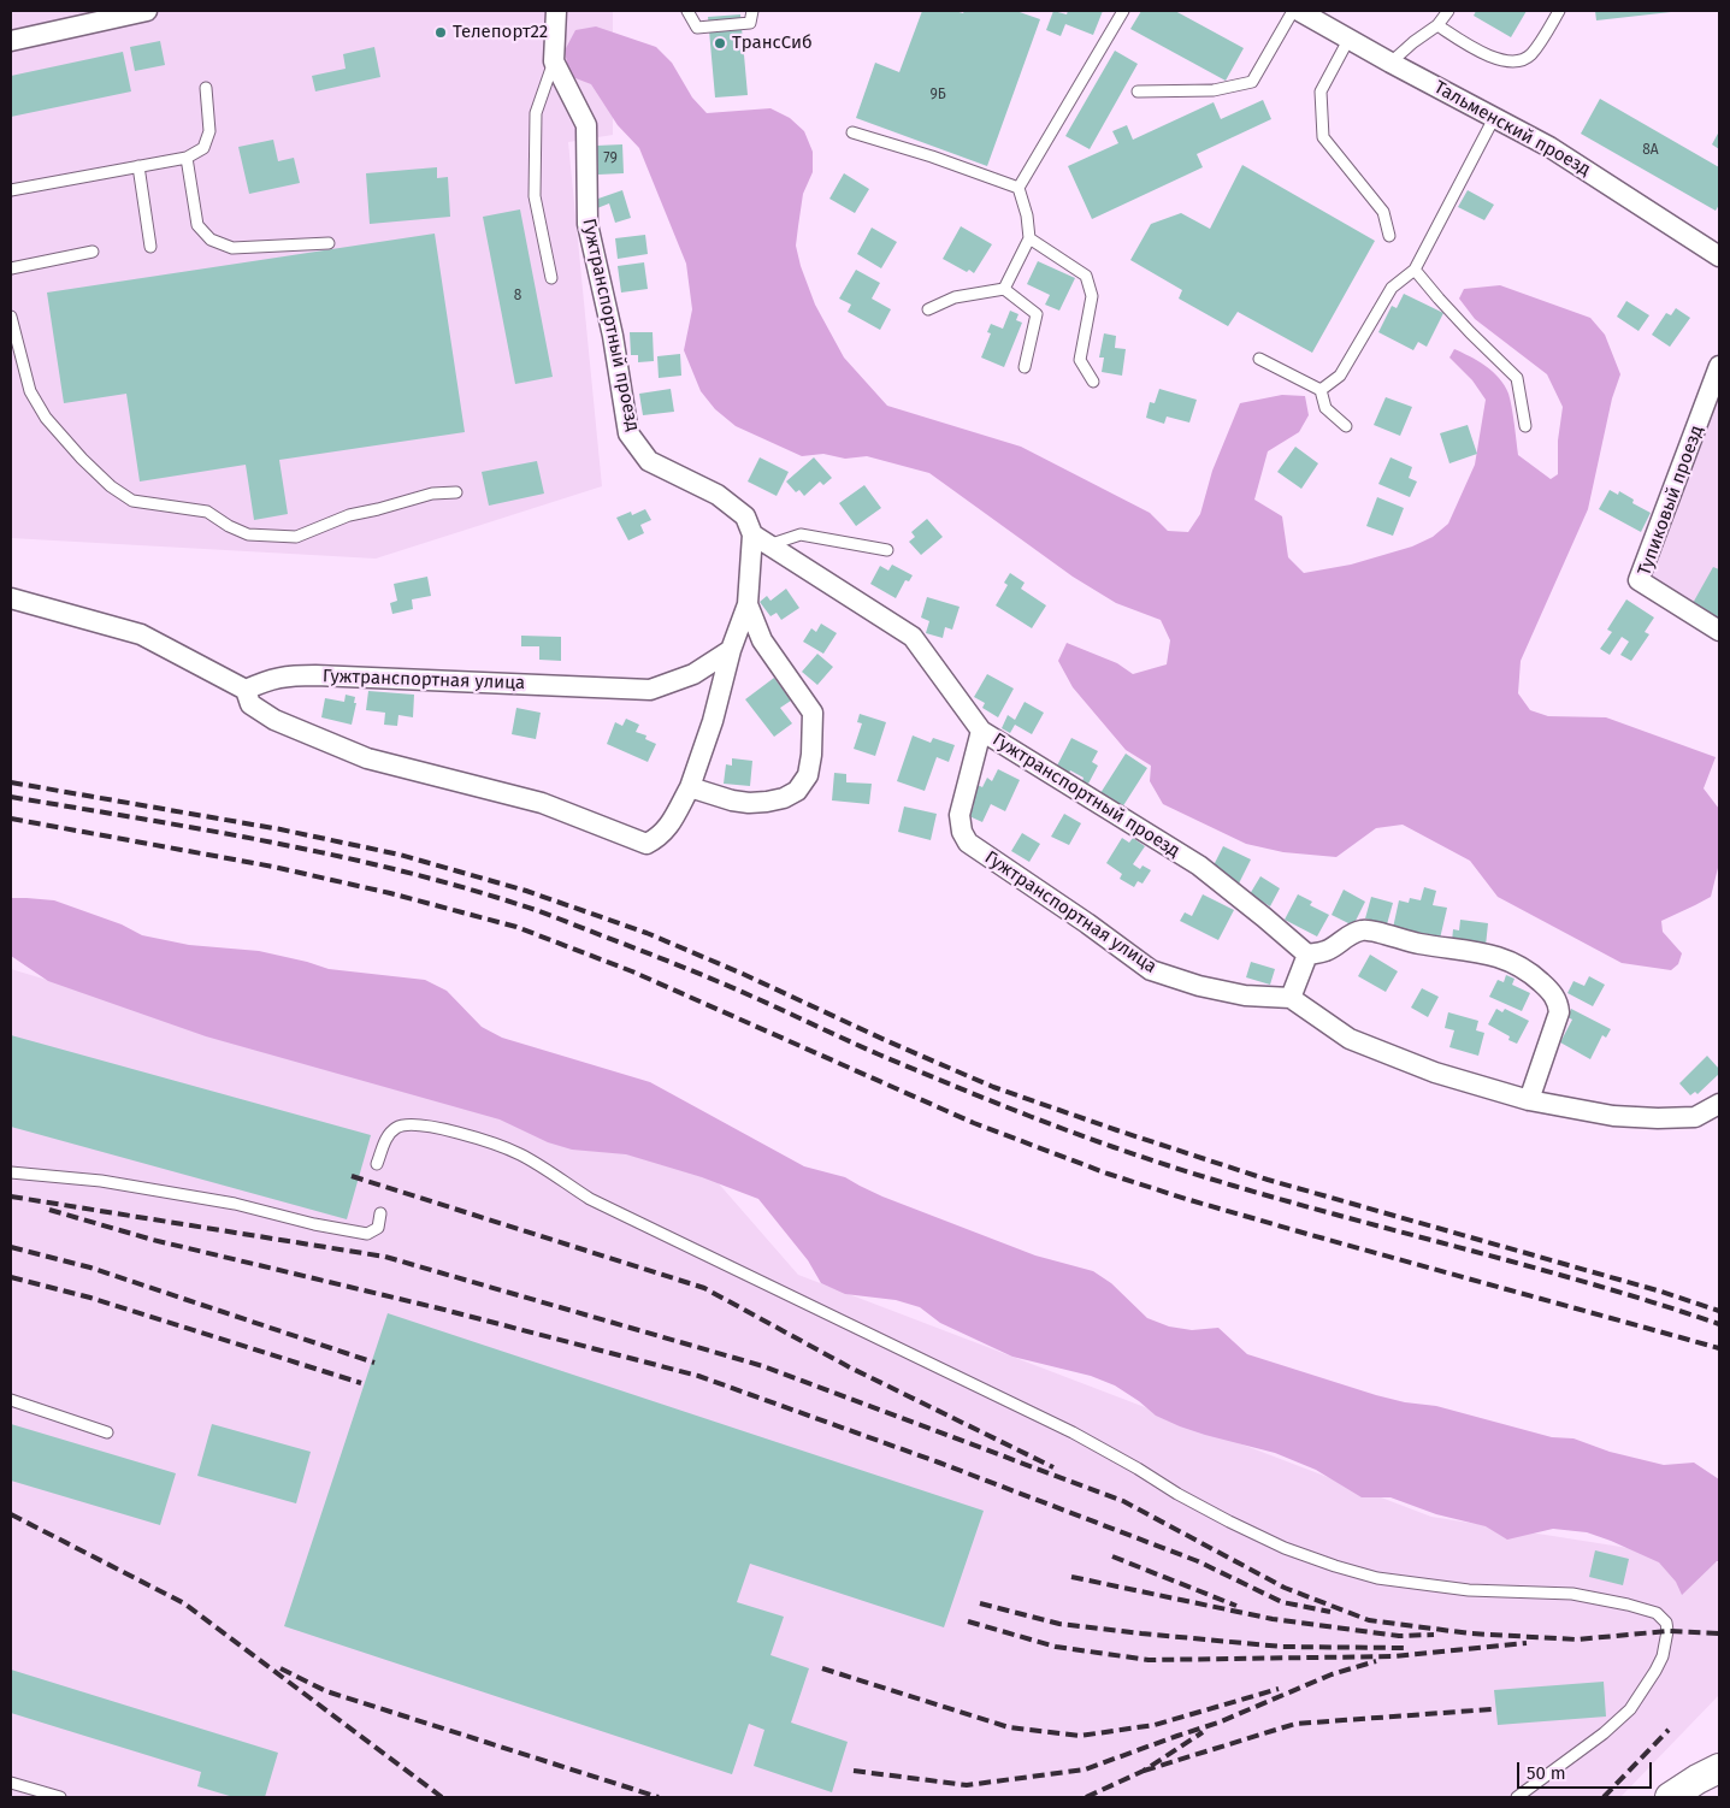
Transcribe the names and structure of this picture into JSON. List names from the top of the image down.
{
  "streets": {
    "street": [
      "Тальменский проезд",
      "Гужтранспортный проезд",
      "Тупиковый проезд",
      "Гужтранспортная улица"
    ]
  },
  "crossings": [
    ["Гужтранспортный проезд", "Гужтранспортная улица"]
  ],
  "places": ["Телепорт22", "ТрансСиб"],
  "house_numbers": [
    "9Б",
    "8А",
    "79",
    "8"
  ],
  "scale_bar": "50 m"
}
